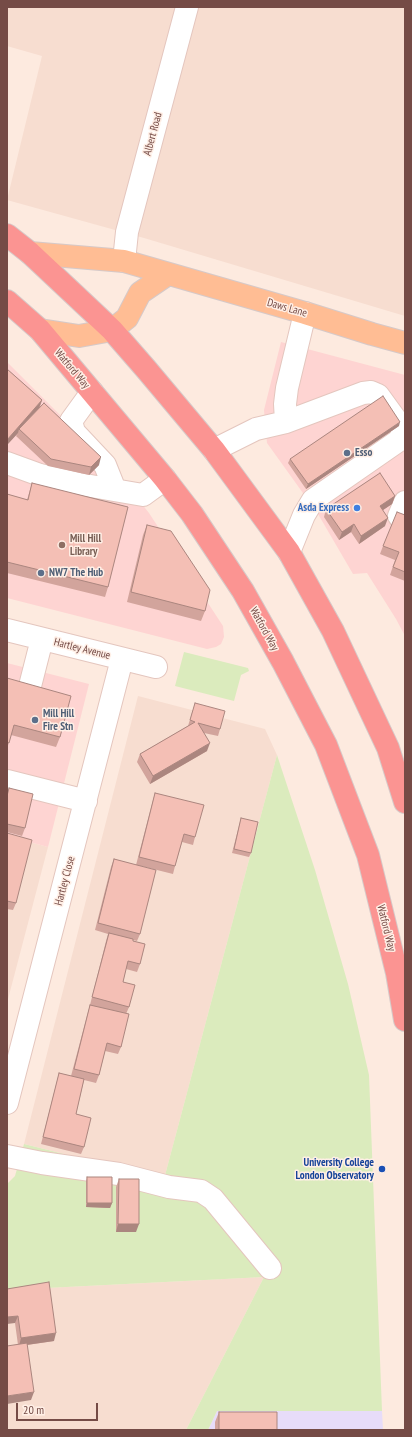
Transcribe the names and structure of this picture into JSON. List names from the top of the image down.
{
  "streets": {
    "highway": ["Watford Way"],
    "main road": ["Daws Lane"],
    "street": ["Albert Road", "Hartley Avenue", "Hartley Close"]
  },
  "crossings": [
    ["Albert Road", "Daws Lane"],
    ["Hartley Avenue", "Hartley Close"]
  ],
  "places": [
    "Esso",
    "Asda Express",
    "Mill Hill Library",
    "NW7 The Hub",
    "Mill Hill Fire Stn",
    "University College London Observatory"
  ],
  "scale_bar": "20 m"
}
